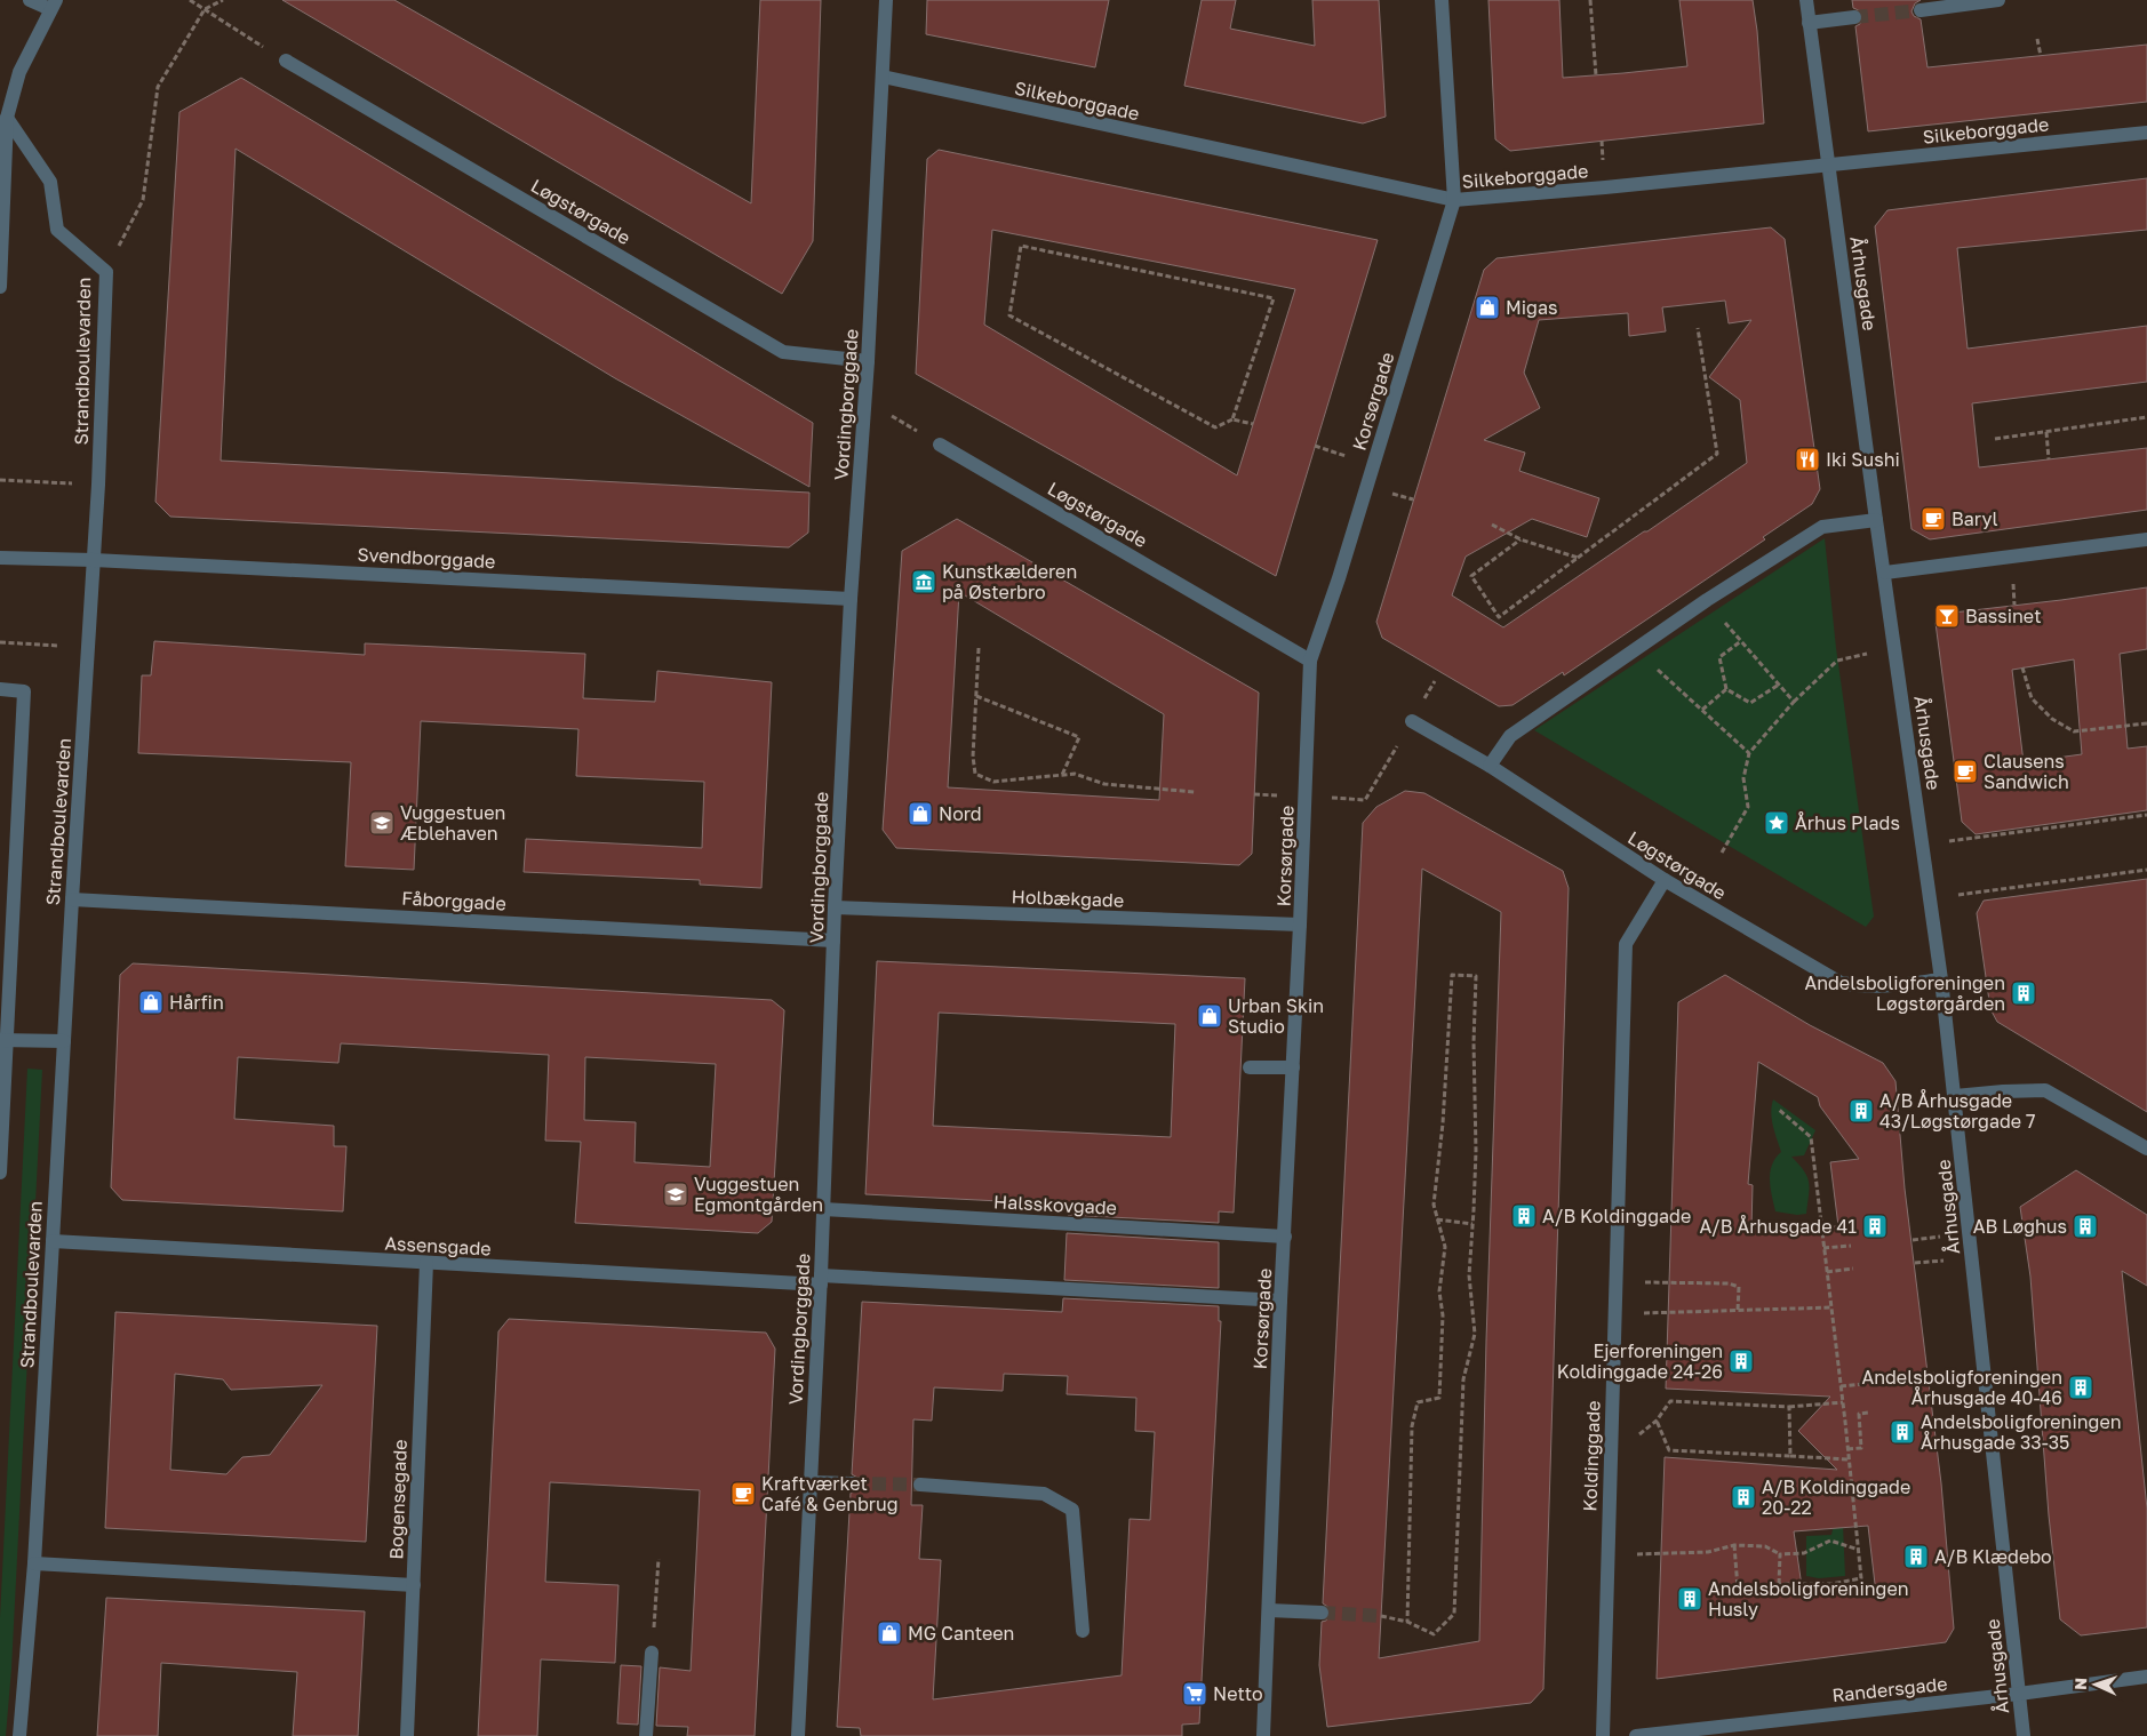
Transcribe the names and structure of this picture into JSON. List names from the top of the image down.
{
  "streets": {
    "street": [
      "Silkeborggade",
      "Løgstørgade",
      "Århusgade",
      "Strandboulevarden",
      "Korsørgade",
      "Vordingborggade",
      "Svendborggade",
      "Holbækgade",
      "Fåborggade",
      "Halsskovgade",
      "Assensgade",
      "Koldinggade",
      "Bogensegade",
      "Randersgade"
    ]
  },
  "crossings": [
    ["Silkeborggade", "Århusgade"],
    ["Silkeborggade", "Korsørgade"],
    ["Silkeborggade", "Vordingborggade"],
    ["Løgstørgade", "Århusgade"],
    ["Løgstørgade", "Korsørgade"],
    ["Løgstørgade", "Vordingborggade"],
    ["Løgstørgade", "Koldinggade"],
    ["Århusgade", "Randersgade"],
    ["Strandboulevarden", "Svendborggade"],
    ["Strandboulevarden", "Fåborggade"],
    ["Strandboulevarden", "Assensgade"],
    ["Korsørgade", "Holbækgade"],
    ["Korsørgade", "Halsskovgade"],
    ["Vordingborggade", "Svendborggade"],
    ["Vordingborggade", "Holbækgade"],
    ["Vordingborggade", "Fåborggade"],
    ["Vordingborggade", "Halsskovgade"],
    ["Vordingborggade", "Assensgade"],
    ["Assensgade", "Bogensegade"]
  ],
  "places": {
    "shop": [
      "Migas",
      "Nord",
      "Hårfin",
      "Urban Skin Studio",
      "MG Canteen"
    ],
    "restaurant": ["Iki Sushi"],
    "cafe": ["Baryl", "Clausens Sandwich", "Kraftværket Café & Genbrug"],
    "museum": ["Kunstkælderen på Østerbro"],
    "bar": ["Bassinet"],
    "school or university": ["Vuggestuen Æblehaven", "Vuggestuen Egmontgården"],
    "place": ["Århus Plads"],
    "building": [
      "Andelsboligforeningen Løgstørgården",
      "A/B Århusgade 43/Løgstørgade 7",
      "A/B Koldinggade",
      "A/B Århusgade 41",
      "AB Løghus",
      "Ejerforeningen Koldinggade 24-26",
      "Andelsboligforeningen Århusgade 40-46",
      "Andelsboligforeningen Århusgade 33-35",
      "A/B Koldinggade 20-22",
      "A/B Klædebo",
      "Andelsboligforeningen Husly"
    ],
    "supermarket": ["Netto"]
  },
  "north": "left"
}
